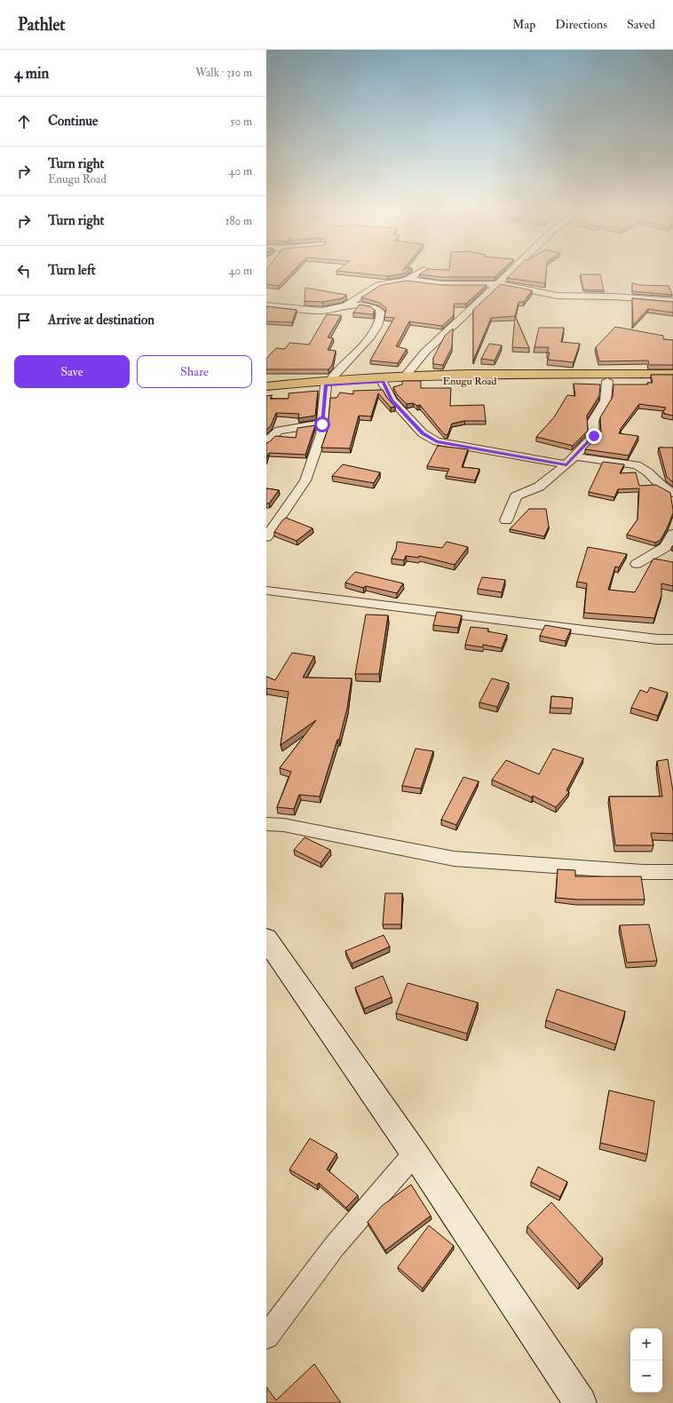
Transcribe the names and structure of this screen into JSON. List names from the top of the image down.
{
  "streets": {
    "main road": ["Enugu Road"]
  },
  "page": {
    "header": "Pathlet",
    "nav": ["Map", "Directions", "Saved"],
    "heading": ["4 min", "Walk · 310 m"],
    "list": [
      ["Continue", "50 m"],
      ["Turn right", "Enugu Road", "40 m"],
      ["Turn right", "180 m"],
      ["Turn left", "40 m"],
      "Arrive at destination"
    ],
    "buttons": ["Save", "Share"],
    "map_buttons": ["+", "−"]
  }
}
